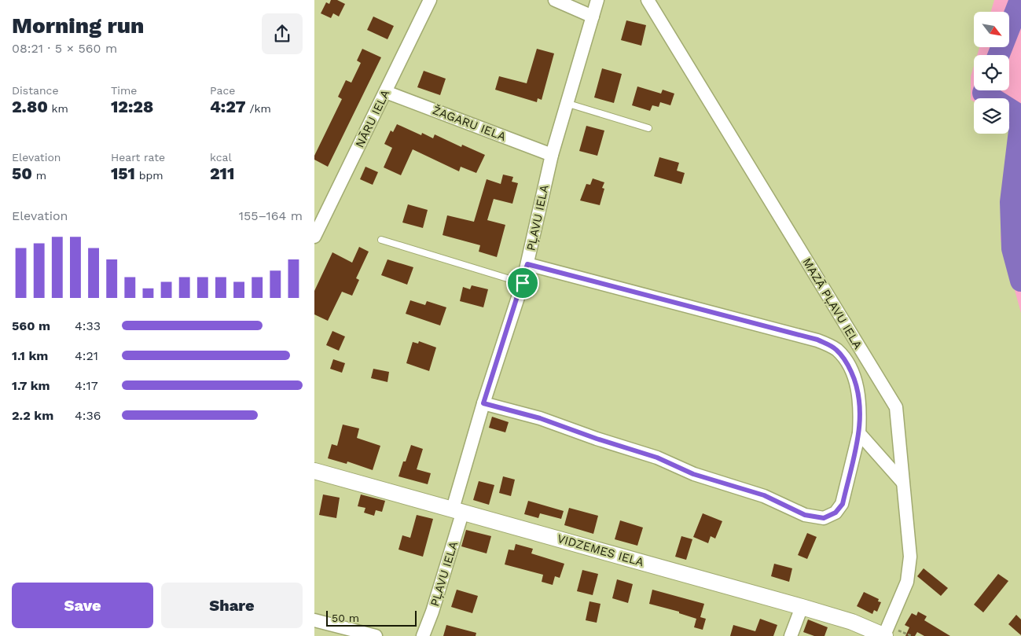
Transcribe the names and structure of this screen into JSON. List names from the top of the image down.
{
  "streets": {
    "street": [
      "NĀRU IELA",
      "ŽAGARU IELA",
      "PĻAVU IELA",
      "MAZĀ PĻAVU IELA",
      "VIDZEMES IELA"
    ]
  },
  "crossings": [
    ["NĀRU IELA", "ŽAGARU IELA"],
    ["ŽAGARU IELA", "PĻAVU IELA"],
    ["PĻAVU IELA", "VIDZEMES IELA"],
    ["MAZĀ PĻAVU IELA", "VIDZEMES IELA"]
  ],
  "scale_bar": "50 m",
  "north": "bottom right",
  "page": {
    "heading": ["Morning run", "08:21 · 5 × 560 m"],
    "stats": [
      ["Distance", "2.80 km"],
      ["Time", "12:28"],
      ["Pace", "4:27 /km"],
      ["Elevation", "50 m"],
      ["Heart rate", "151 bpm"],
      ["kcal", "211"]
    ],
    "chart": ["Elevation", "155–164 m"],
    "list": [
      {
        "name": "560 m",
        "note": "4:33"
      },
      {
        "name": "1.1 km",
        "note": "4:21"
      },
      {
        "name": "1.7 km",
        "note": "4:17"
      },
      {
        "name": "2.2 km",
        "note": "4:36"
      }
    ],
    "buttons": ["Save", "Share"],
    "scale": "50 m"
  }
}
